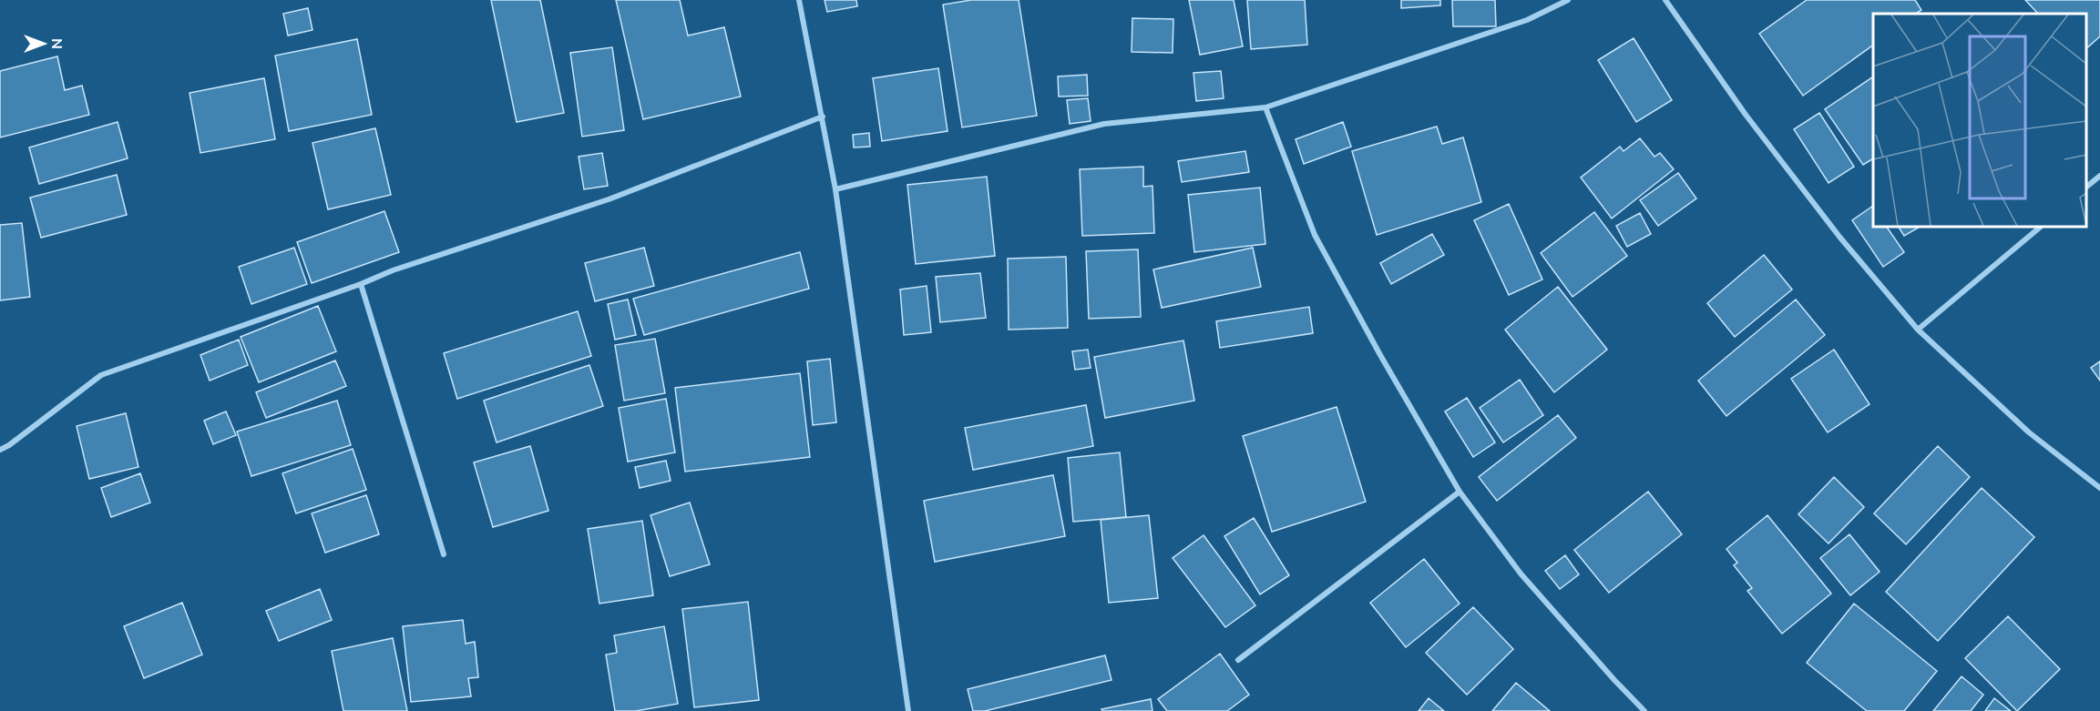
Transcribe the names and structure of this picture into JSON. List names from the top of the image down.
{
  "north": "right"
}
